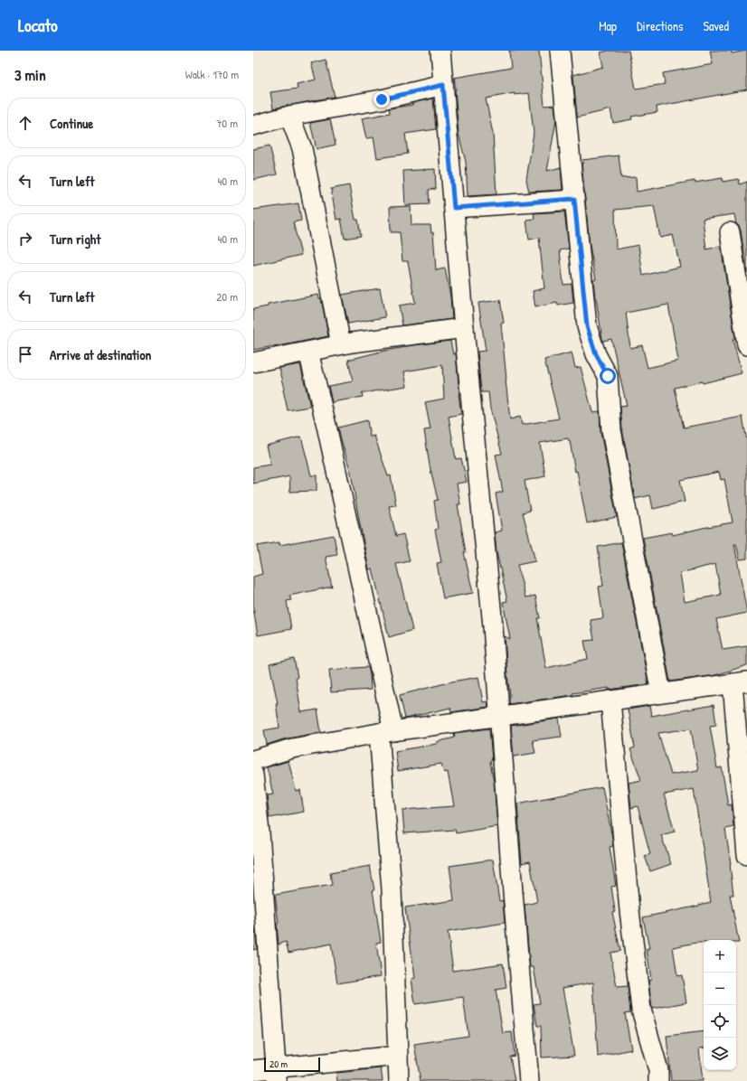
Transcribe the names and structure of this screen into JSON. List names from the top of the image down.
{
  "scale_bar": "20 m",
  "page": {
    "header": "Locato",
    "nav": ["Map", "Directions", "Saved"],
    "heading": ["3 min", "Walk · 170 m"],
    "list": [
      ["Continue", "70 m"],
      ["Turn left", "40 m"],
      ["Turn right", "40 m"],
      ["Turn left", "20 m"],
      "Arrive at destination"
    ],
    "map_buttons": ["+", "−"],
    "scale": "20 m"
  }
}
